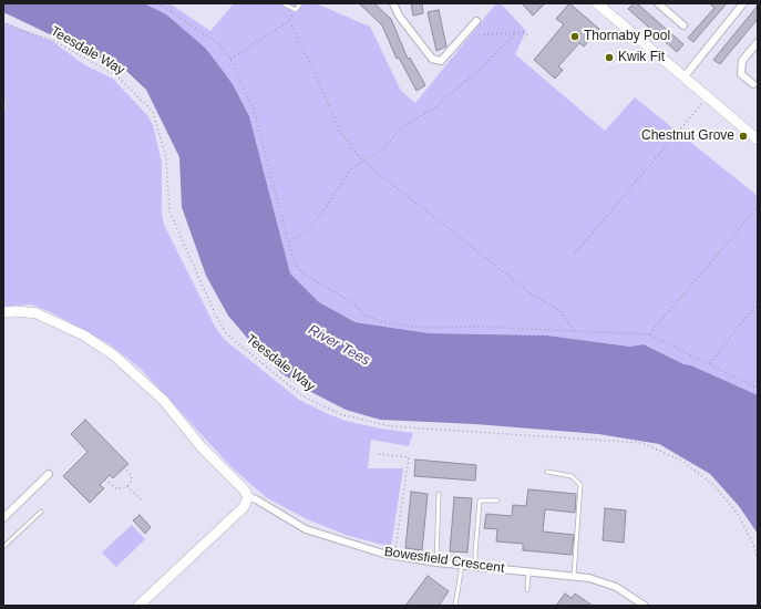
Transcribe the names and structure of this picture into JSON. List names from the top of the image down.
{
  "streets": {
    "street": ["Bowesfield Crescent"],
    "path": ["Teesdale Way"]
  },
  "water": ["River Tees"],
  "places": ["Thornaby Pool", "Kwik Fit", "Chestnut Grove"]
}
